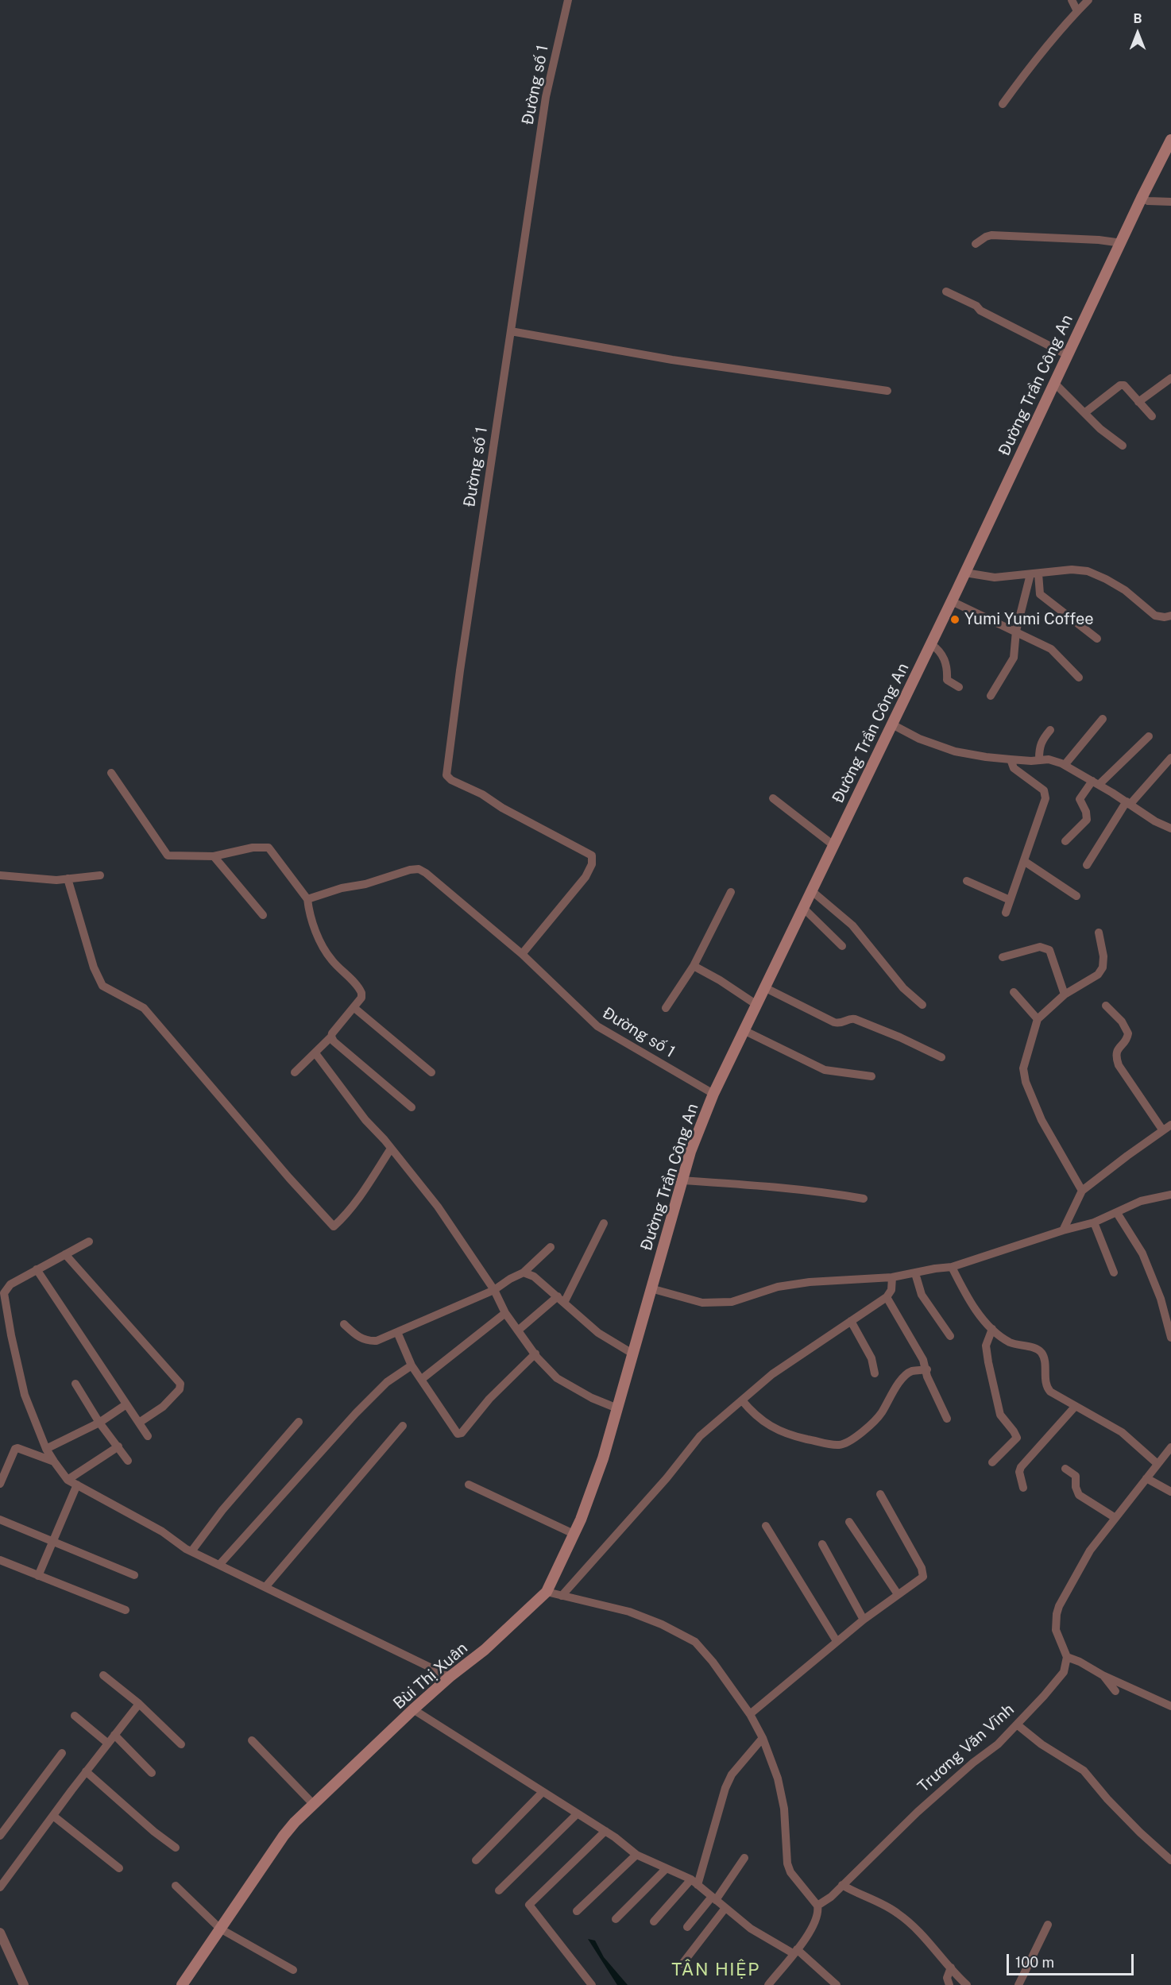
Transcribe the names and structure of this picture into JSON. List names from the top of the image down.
{
  "streets": {
    "main road": ["Đường Trần Công An", "Bùi Thị Xuân"],
    "street": ["Đường số 1", "Trương Văn Vĩnh"]
  },
  "crossings": [
    ["Đường số 1", "Đường Trần Công An"],
    ["Đường Trần Công An", "Bùi Thị Xuân"]
  ],
  "districts": ["TÂN HIỆP"],
  "places": ["Yumi Yumi Coffee"],
  "scale_bar": "100 m",
  "north": "top"
}
